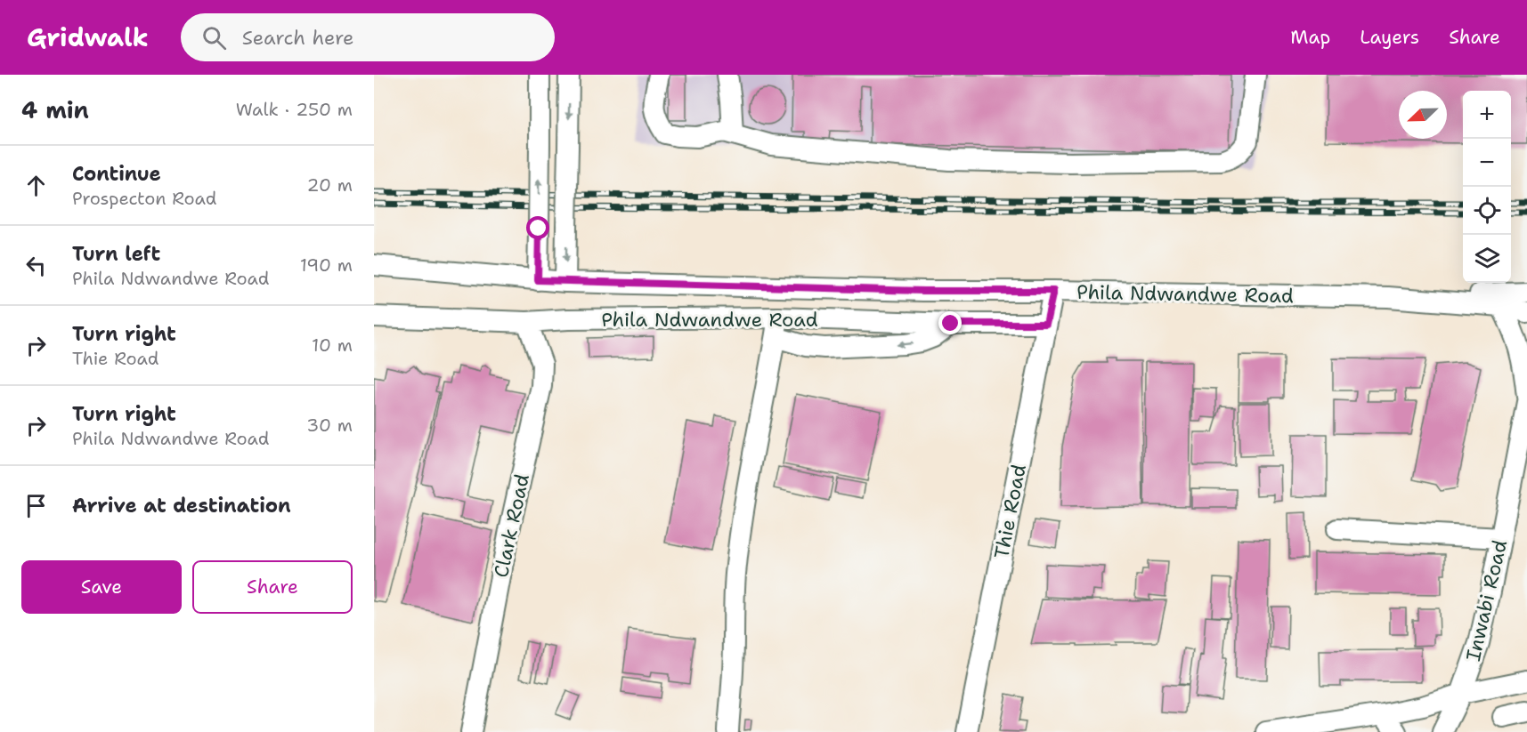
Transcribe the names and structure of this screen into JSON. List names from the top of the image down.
{
  "streets": {
    "street": [
      "Phila Ndwandwe Road",
      "Thie Road",
      "Clark Road",
      "Inwabi Road"
    ]
  },
  "crossings": [
    ["Phila Ndwandwe Road", "Thie Road"],
    ["Phila Ndwandwe Road", "Clark Road"]
  ],
  "north": "bottom left",
  "page": {
    "header": "Gridwalk",
    "search": "Search here",
    "nav": ["Map", "Layers", "Share"],
    "heading": ["4 min", "Walk · 250 m"],
    "map_buttons": ["+", "−"],
    "list": [
      ["Continue", "Prospecton Road", "20 m"],
      ["Turn left", "Phila Ndwandwe Road", "190 m"],
      ["Turn right", "Thie Road", "10 m"],
      ["Turn right", "Phila Ndwandwe Road", "30 m"],
      "Arrive at destination"
    ],
    "buttons": ["Save", "Share"]
  }
}
